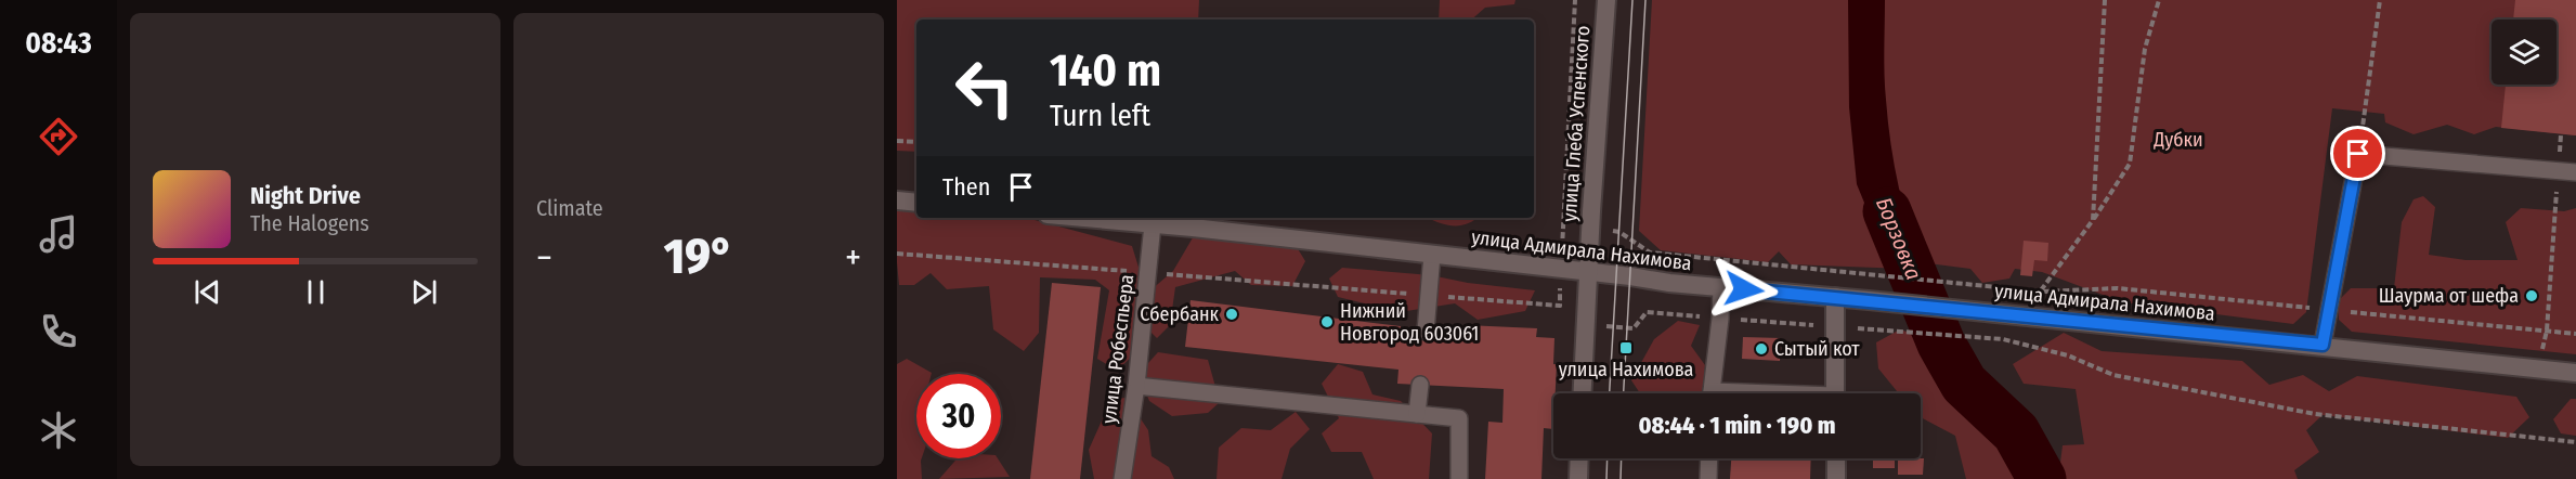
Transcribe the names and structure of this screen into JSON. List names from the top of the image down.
{
  "streets": {
    "street": ["улица Глеба Успенского", "улица Адмирала Нахимова"],
    "lane": ["улица Робеспьера"]
  },
  "crossings": [
    ["улица Глеба Успенского", "улица Адмирала Нахимова"],
    ["улица Адмирала Нахимова", "улица Робеспьера"]
  ],
  "water": ["Борзовка"],
  "parks": ["Дубки"],
  "places": {
    "other": [
      "Шаурма от шефа",
      "Сбербанк",
      "Нижний Новгород 603061",
      "Сытый кот"
    ],
    "transit": ["улица Нахимова"]
  },
  "page": {
    "tabs": "08:43",
    "tile": "Climate",
    "turn": ["140 m", "Turn left"],
    "then": "Then",
    "song": ["Night Drive", "The Halogens"],
    "heat": ["−", "19°", "+"],
    "limit": "30",
    "trip": "08:44 · 1 min · 190 m"
  }
}
